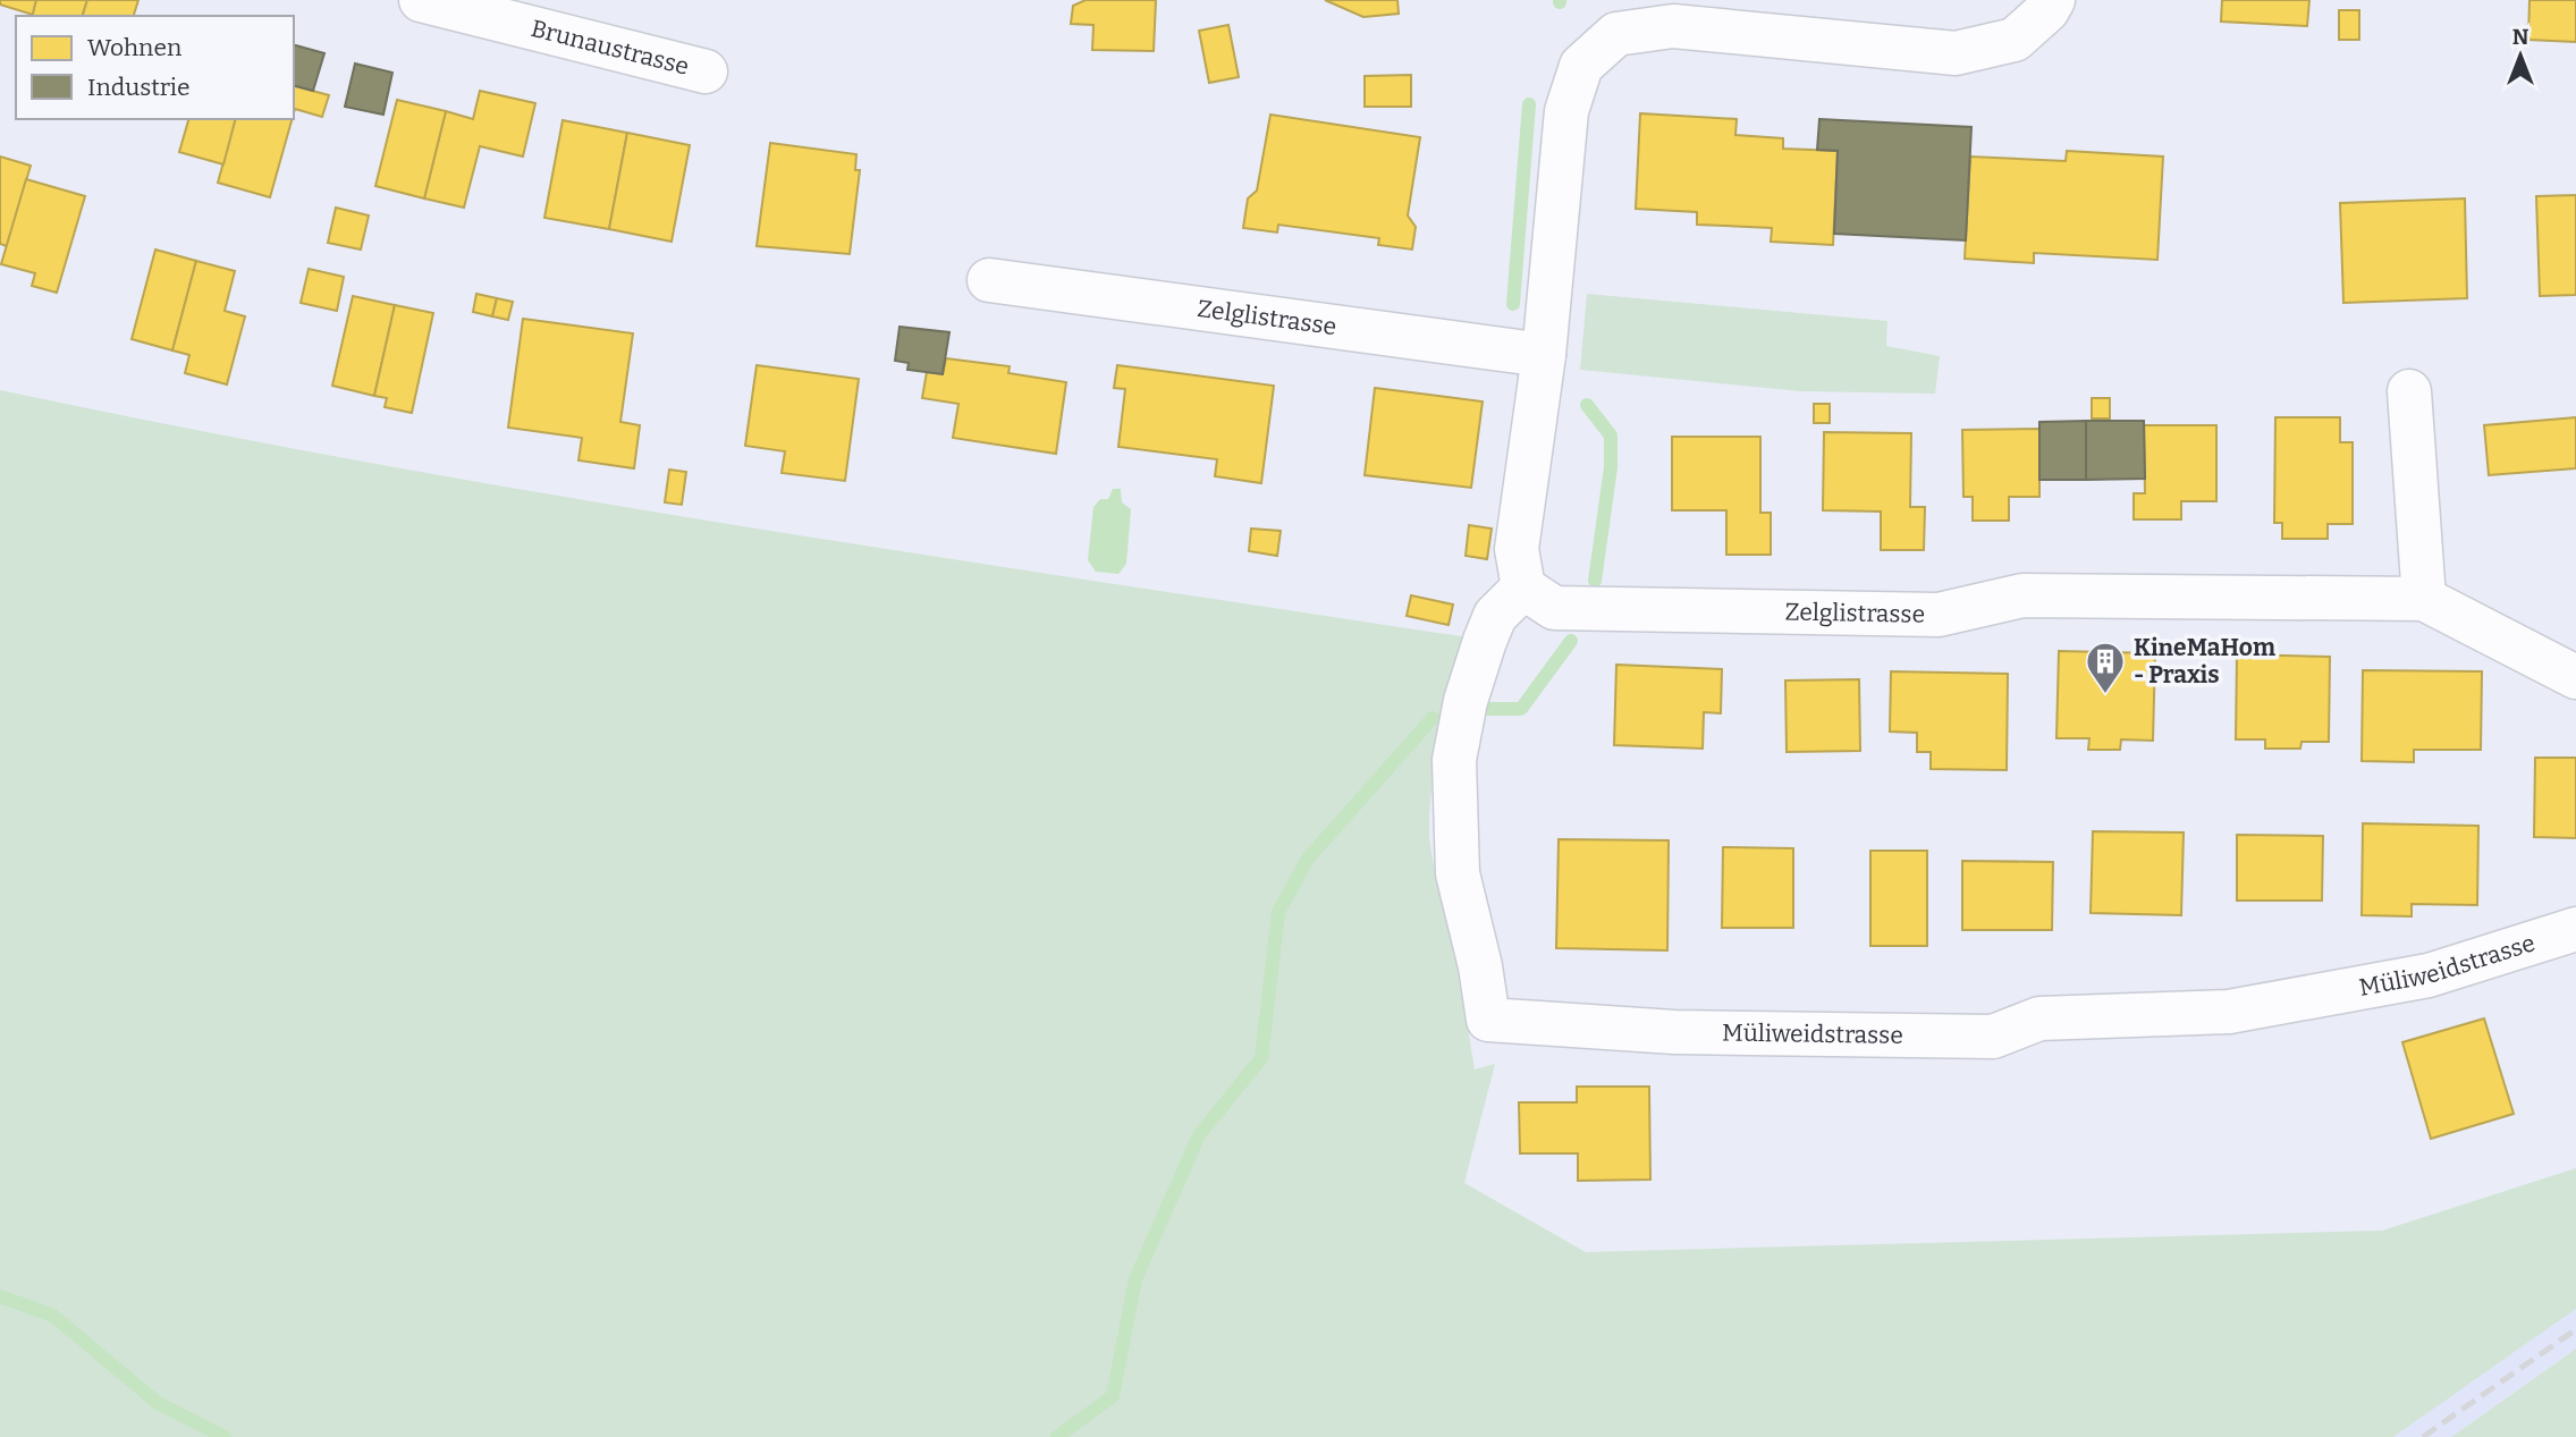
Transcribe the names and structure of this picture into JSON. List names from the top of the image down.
{
  "streets": {
    "street": ["Brunaustrasse", "Zelglistrasse", "Müliweidstrasse"]
  },
  "crossings": [
    ["Zelglistrasse", "Müliweidstrasse"]
  ],
  "places": {
    "building": ["KineMaHom - Praxis"]
  },
  "legend": ["Wohnen", "Industrie"],
  "north": "top"
}
